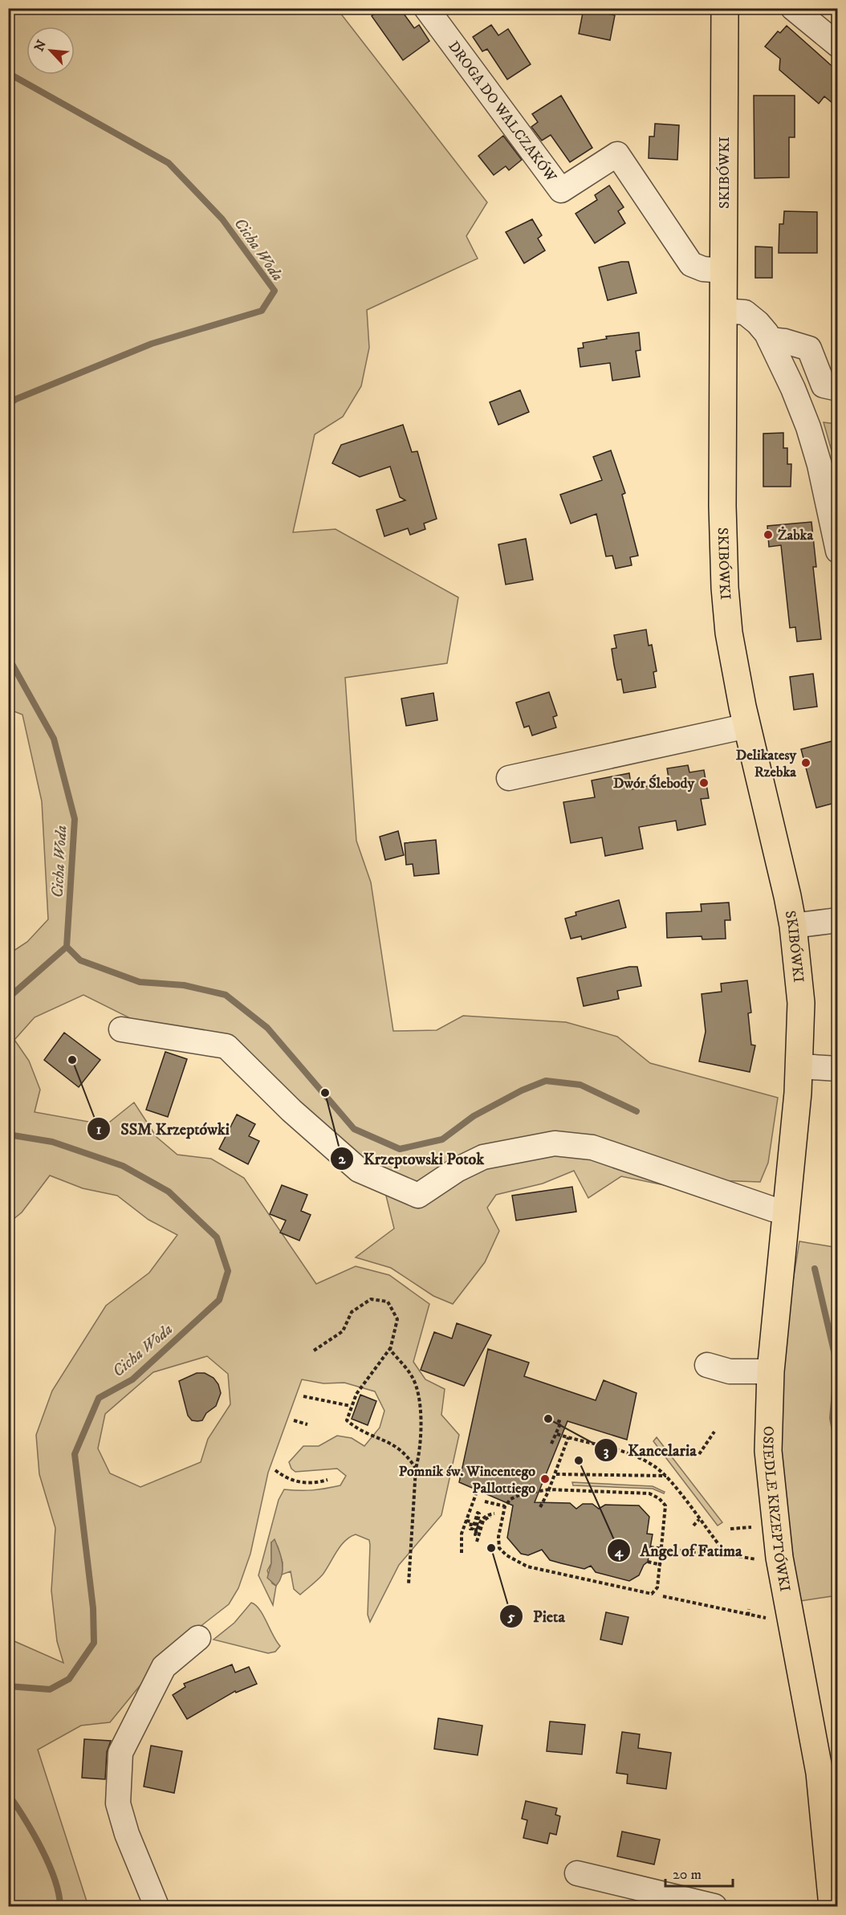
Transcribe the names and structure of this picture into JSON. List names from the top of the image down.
{
  "streets": {
    "main road": ["SKIBÓWKI", "OSIEDLE KRZEPTÓWKI"],
    "street": ["DROGA DO WALCZAKÓW"]
  },
  "crossings": [
    ["DROGA DO WALCZAKÓW", "SKIBÓWKI"],
    ["SKIBÓWKI", "OSIEDLE KRZEPTÓWKI"]
  ],
  "water": ["Cicha Woda"],
  "places": [
    "Żabka",
    "Delikatesy Rzebka",
    "Dwór Ślebody",
    "SSM Krzeptówki",
    "Krzeptowski Potok",
    "Kancelaria",
    "Angel of Fatima",
    "Pomnik św. Wincentego Pallottiego",
    "Pieta"
  ],
  "scale_bar": "20 m",
  "north": "top left"
}
